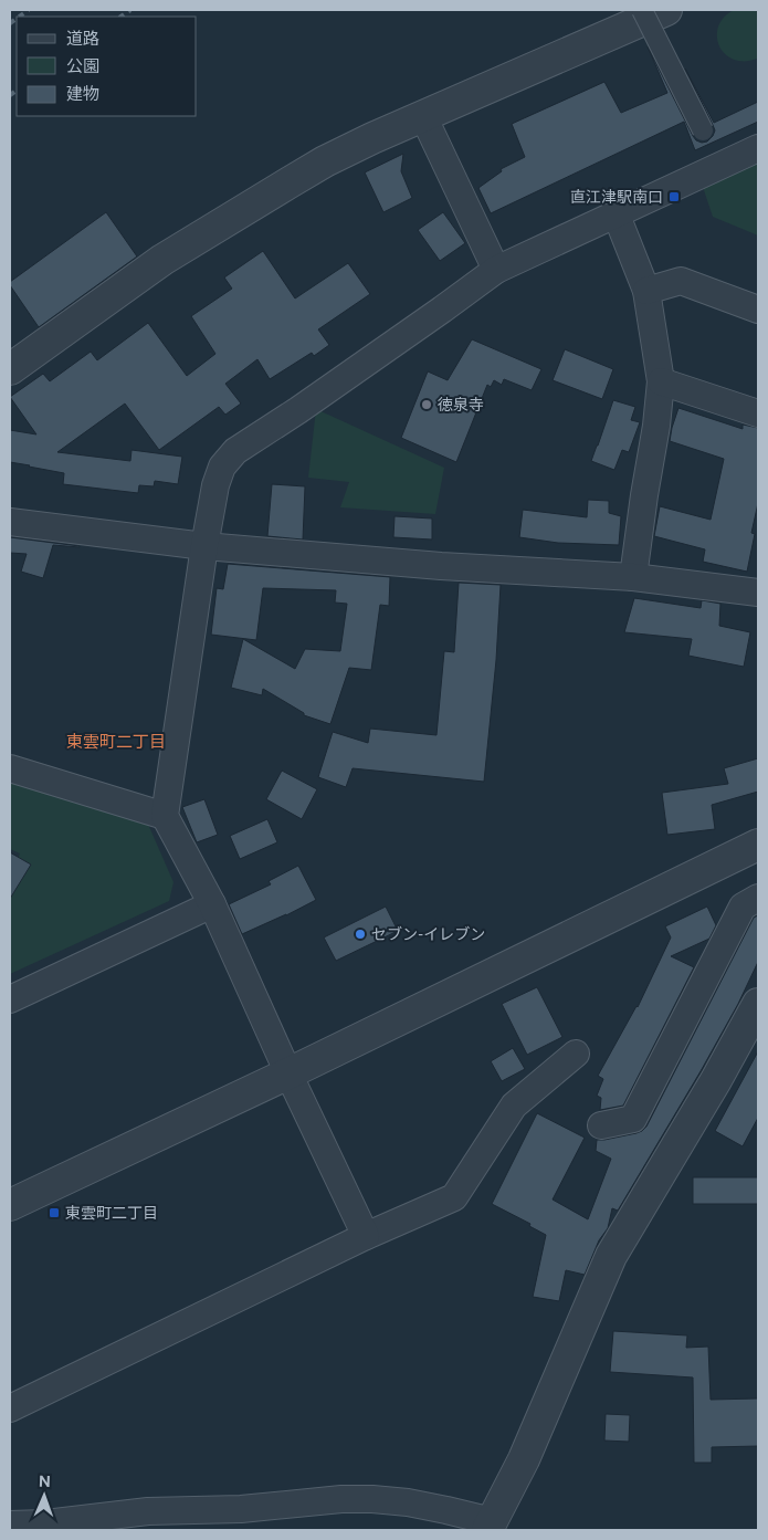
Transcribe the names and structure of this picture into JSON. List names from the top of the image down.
{
  "districts": ["東雲町二丁目"],
  "places": {
    "transit": ["直江津駅南口", "東雲町二丁目"],
    "other": ["徳泉寺", "セブン-イレブン"]
  },
  "legend": ["道路", "公園", "建物"],
  "north": "top"
}
